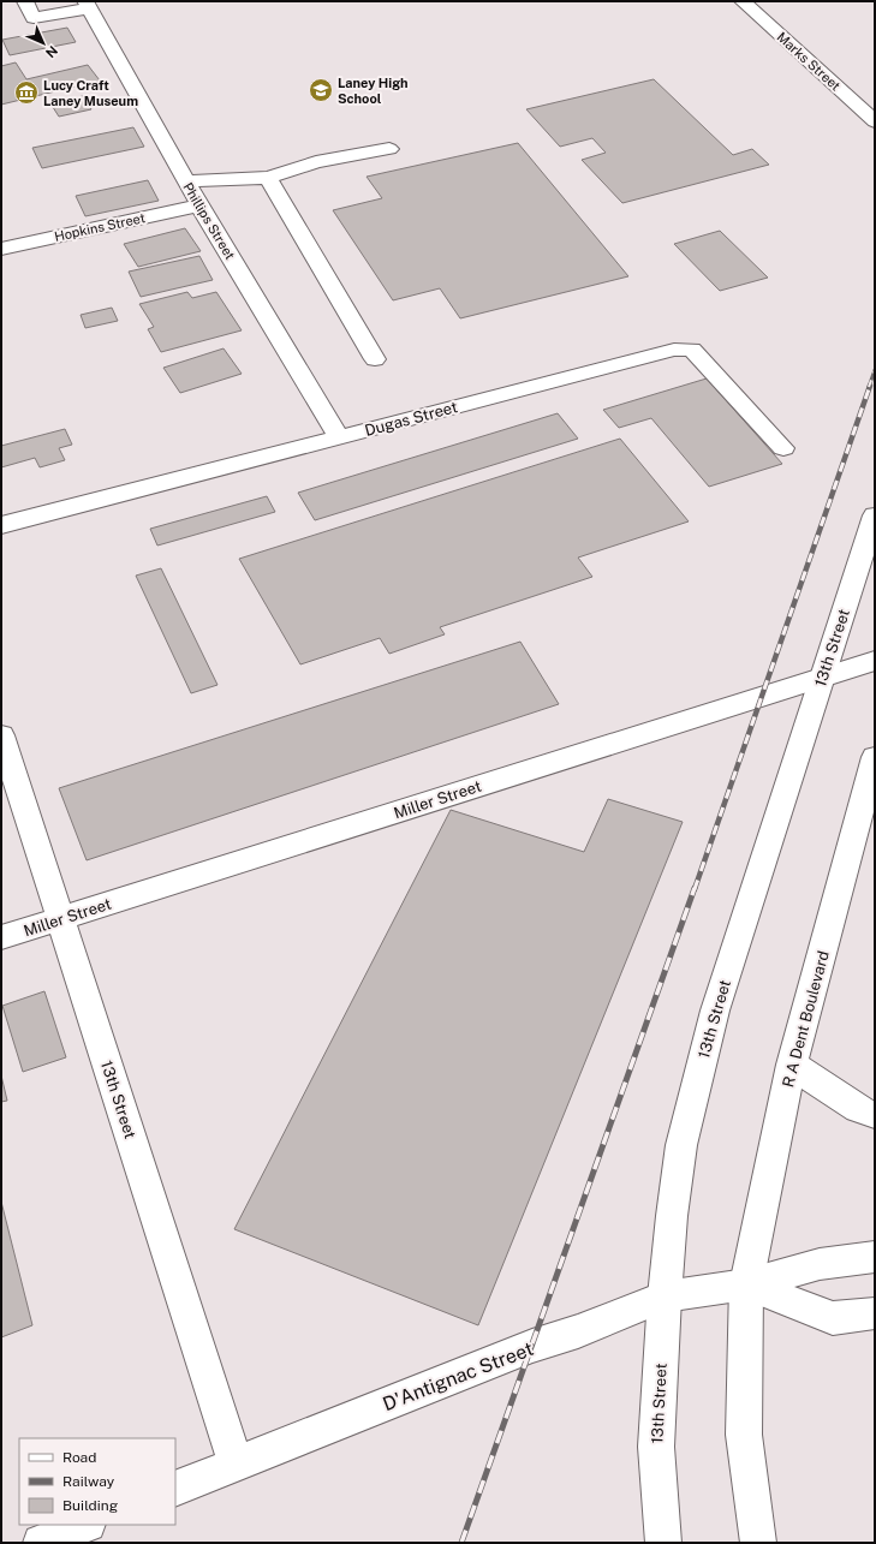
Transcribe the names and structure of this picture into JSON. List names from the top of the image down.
{
  "streets": {
    "street": [
      "Marks Street",
      "Phillips Street",
      "Hopkins Street",
      "Dugas Street",
      "13th Street",
      "Miller Street",
      "R A Dent Boulevard",
      "D'Antignac Street"
    ]
  },
  "crossings": [
    ["Phillips Street", "Hopkins Street"],
    ["Phillips Street", "Dugas Street"],
    ["13th Street", "Miller Street"],
    ["13th Street", "D'Antignac Street"],
    ["R A Dent Boulevard", "D'Antignac Street"]
  ],
  "places": {
    "school or university": ["Laney High School"],
    "museum": ["Lucy Craft Laney Museum"]
  },
  "legend": ["Road", "Railway", "Building"],
  "north": "bottom right"
}
